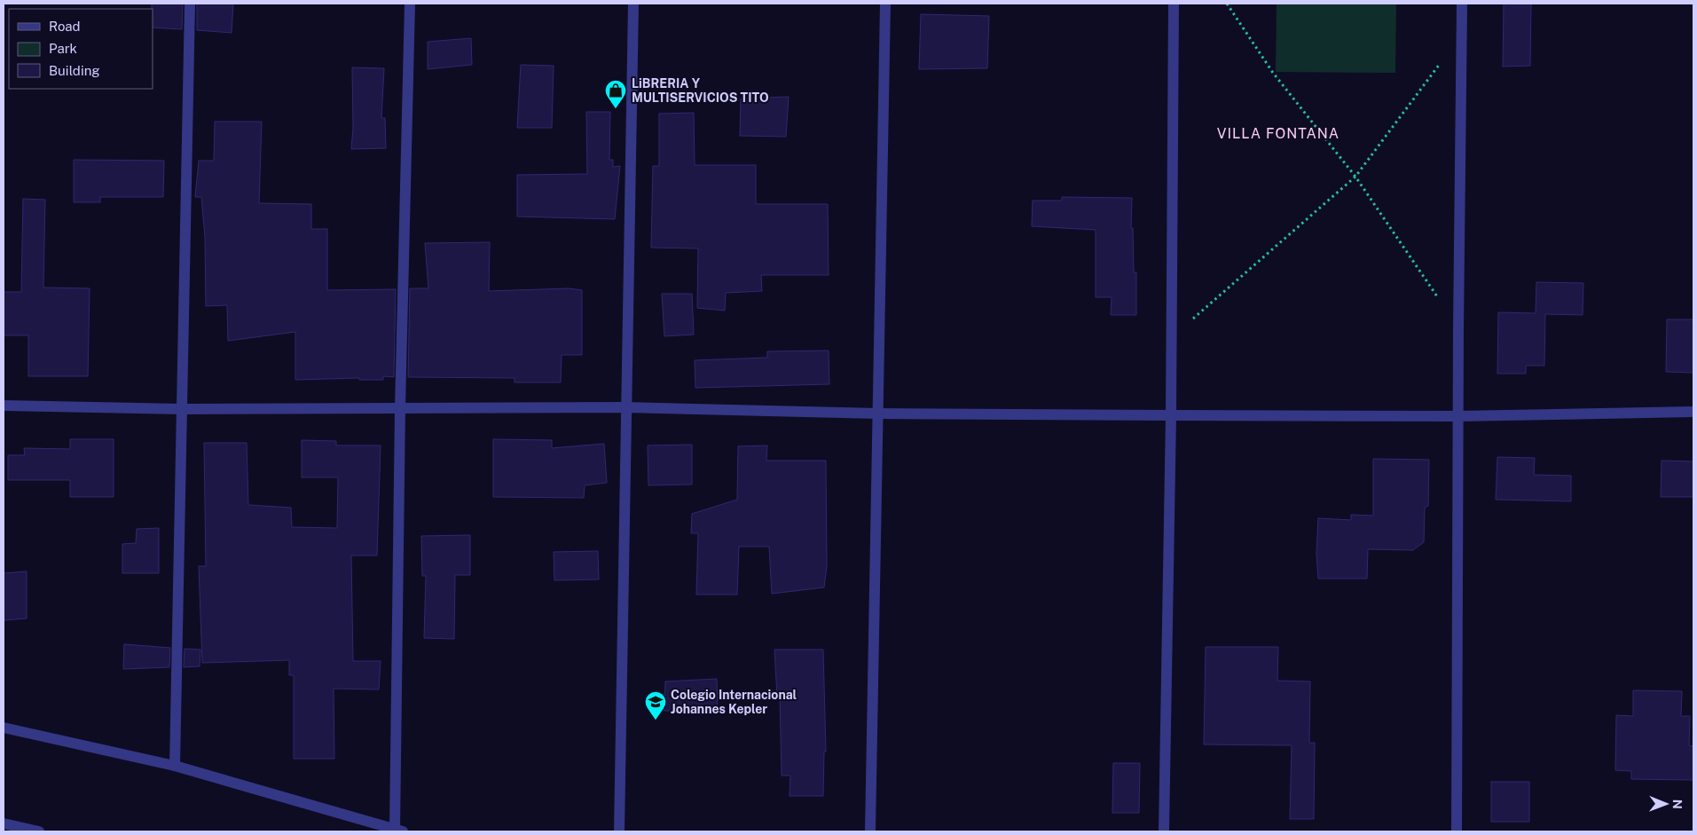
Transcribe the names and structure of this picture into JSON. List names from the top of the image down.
{
  "districts": ["VILLA FONTANA"],
  "places": {
    "shop": ["LiBRERIA Y MULTISERVICIOS TITO"],
    "school or university": ["Colegio Internacional Johannes Kepler"]
  },
  "legend": ["Road", "Park", "Building"],
  "north": "right"
}
